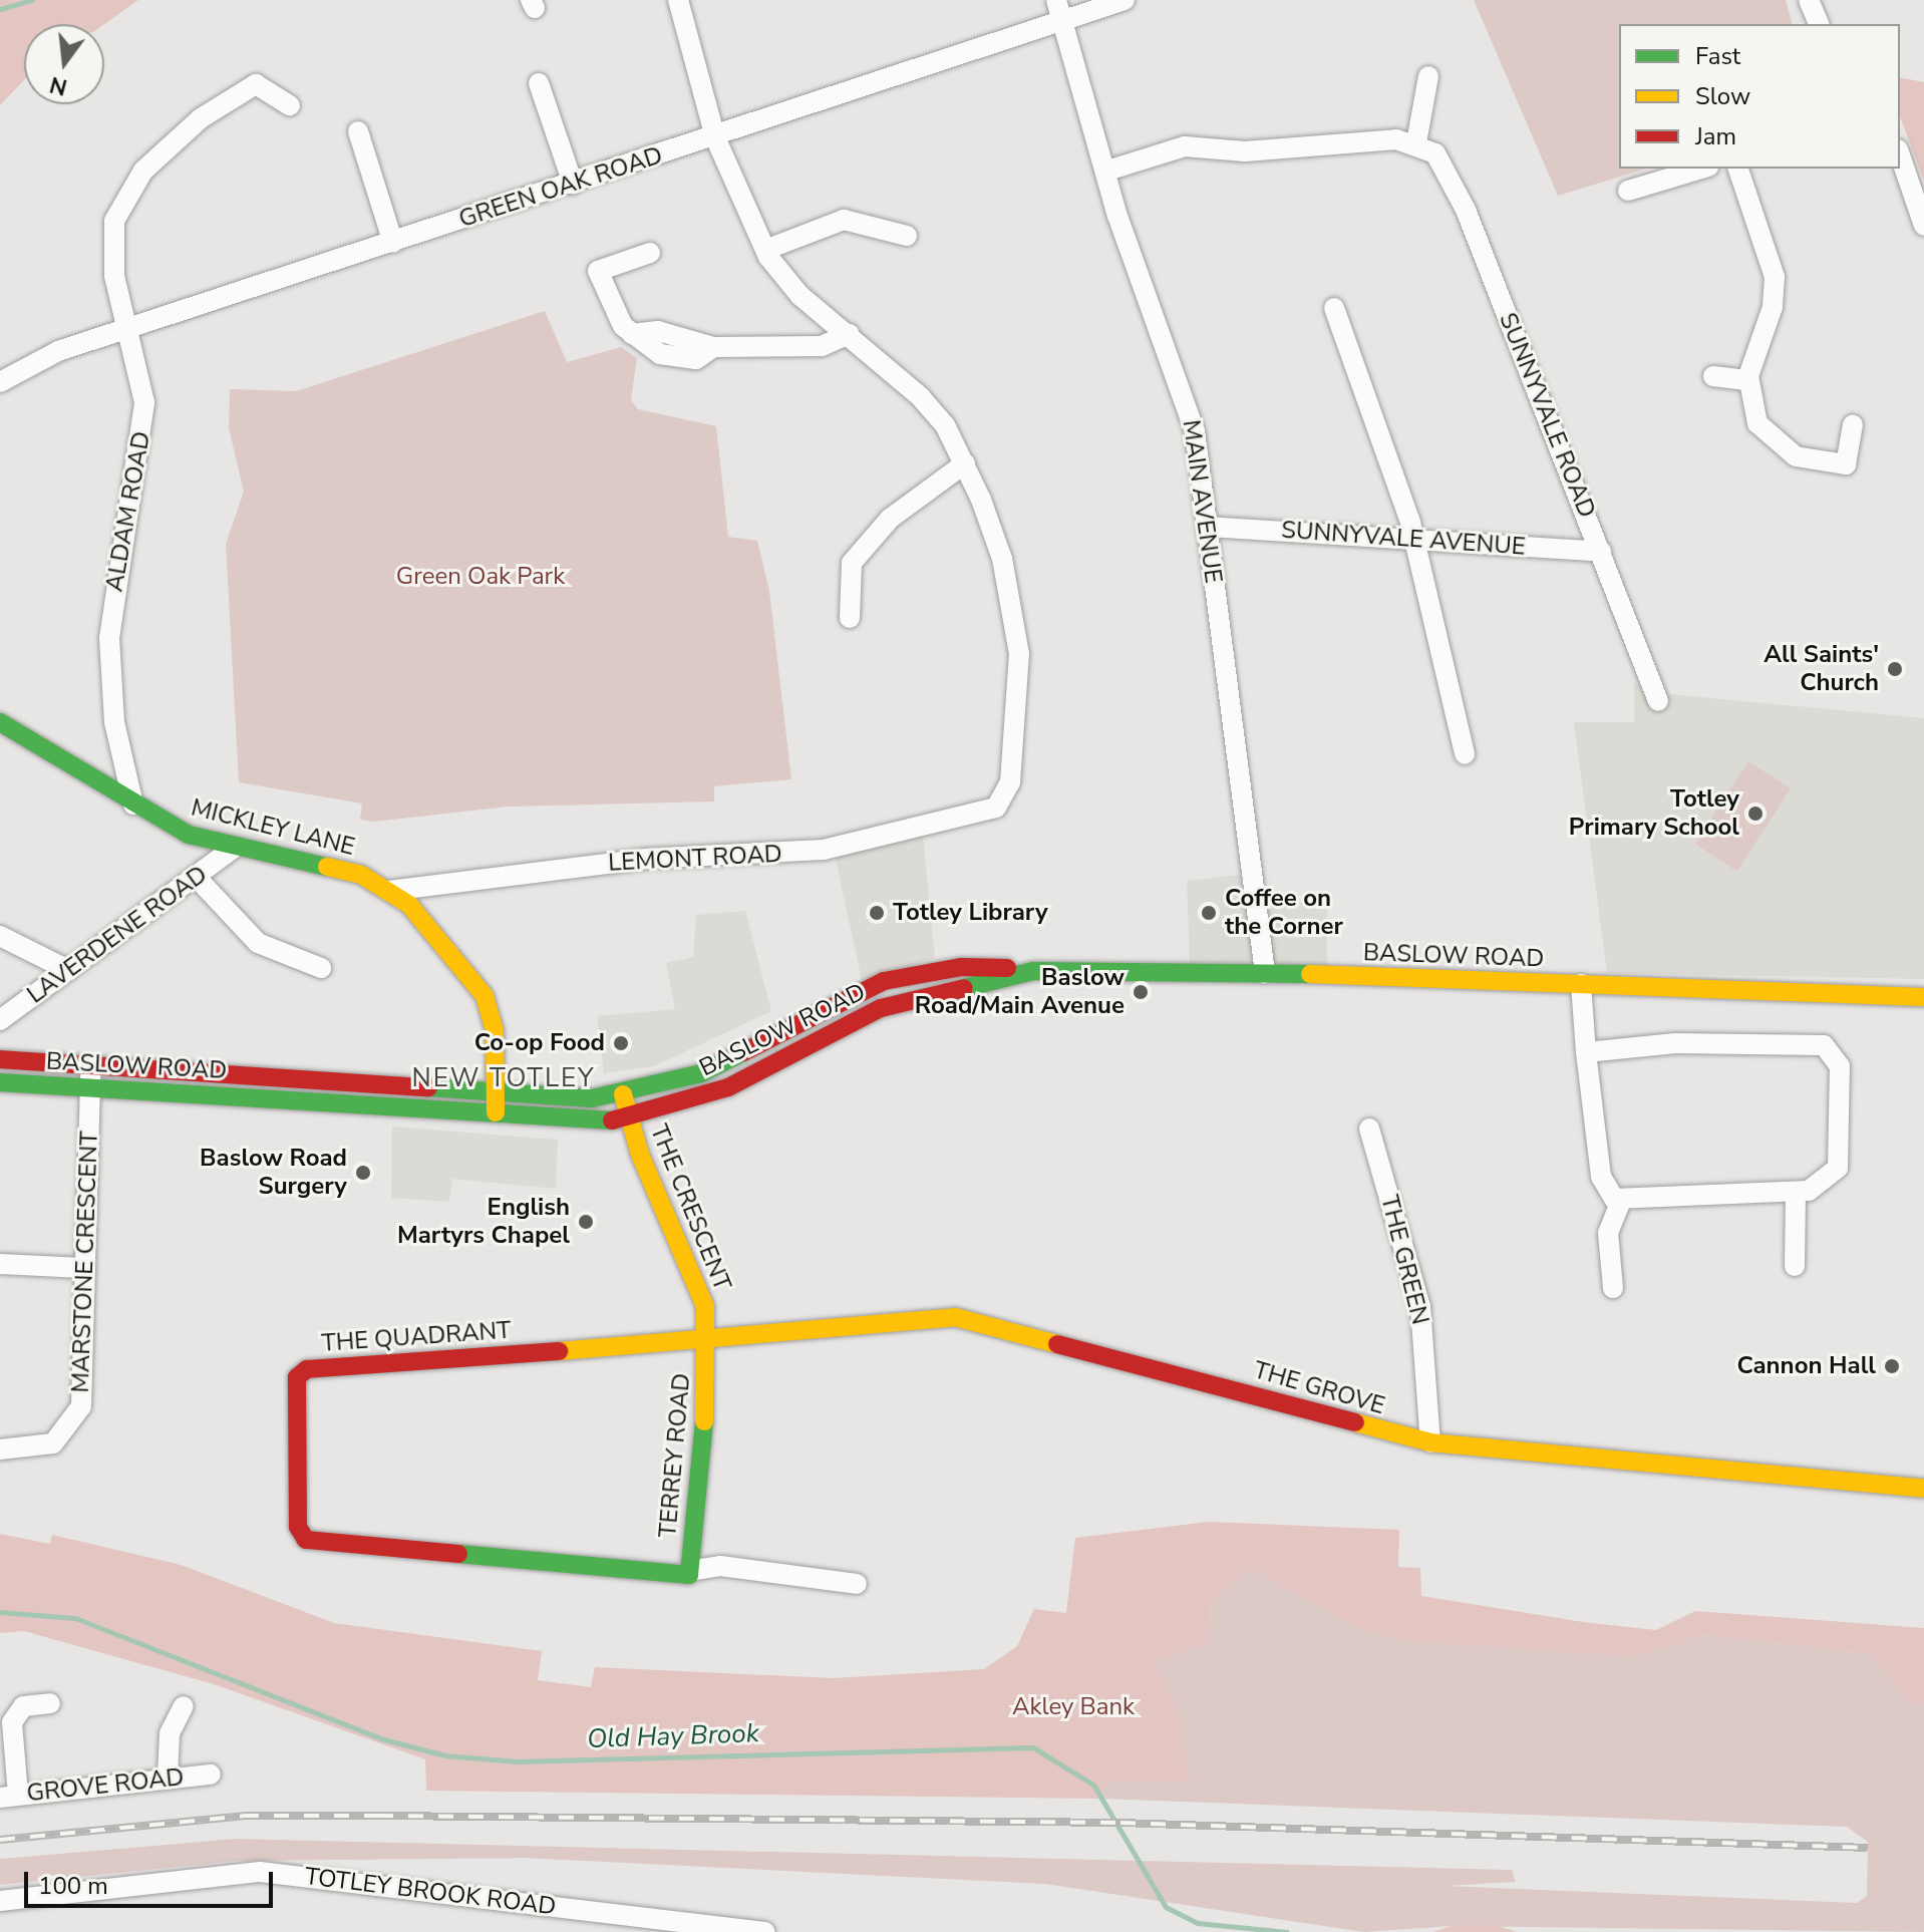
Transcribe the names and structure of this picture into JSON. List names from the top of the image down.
{
  "streets": {
    "street": [
      "GREEN OAK ROAD",
      "SUNNYVALE ROAD",
      "MAIN AVENUE",
      "ALDAM ROAD",
      "SUNNYVALE AVENUE",
      "MICKLEY LANE",
      "LEMONT ROAD",
      "LAVERDENE ROAD",
      "BASLOW ROAD",
      "THE CRESCENT",
      "THE GREEN",
      "MARSTONE CRESCENT",
      "THE QUADRANT",
      "THE GROVE",
      "TERREY ROAD",
      "GROVE ROAD",
      "TOTLEY BROOK ROAD"
    ]
  },
  "crossings": [
    ["GREEN OAK ROAD", "MAIN AVENUE"],
    ["GREEN OAK ROAD", "ALDAM ROAD"],
    ["SUNNYVALE ROAD", "SUNNYVALE AVENUE"],
    ["MAIN AVENUE", "SUNNYVALE AVENUE"],
    ["MAIN AVENUE", "BASLOW ROAD"],
    ["ALDAM ROAD", "MICKLEY LANE"],
    ["MICKLEY LANE", "LEMONT ROAD"],
    ["MICKLEY LANE", "LAVERDENE ROAD"],
    ["MICKLEY LANE", "BASLOW ROAD"],
    ["BASLOW ROAD", "THE CRESCENT"],
    ["BASLOW ROAD", "MARSTONE CRESCENT"],
    ["THE CRESCENT", "THE QUADRANT"],
    ["THE CRESCENT", "THE GROVE"],
    ["THE CRESCENT", "TERREY ROAD"],
    ["THE GREEN", "THE GROVE"],
    ["THE QUADRANT", "THE GROVE"],
    ["THE QUADRANT", "TERREY ROAD"],
    ["THE GROVE", "TERREY ROAD"]
  ],
  "districts": ["NEW TOTLEY"],
  "water": ["Old Hay Brook"],
  "parks": ["Green Oak Park", "Akley Bank"],
  "places": [
    "All Saints' Church",
    "Totley Primary School",
    "Totley Library",
    "Coffee on the Corner",
    "Baslow Road/Main Avenue",
    "Co-op Food",
    "Baslow Road Surgery",
    "English Martyrs Chapel",
    "Cannon Hall"
  ],
  "legend": ["Fast", "Slow", "Jam"],
  "scale_bar": "100 m",
  "north": "bottom"
}
